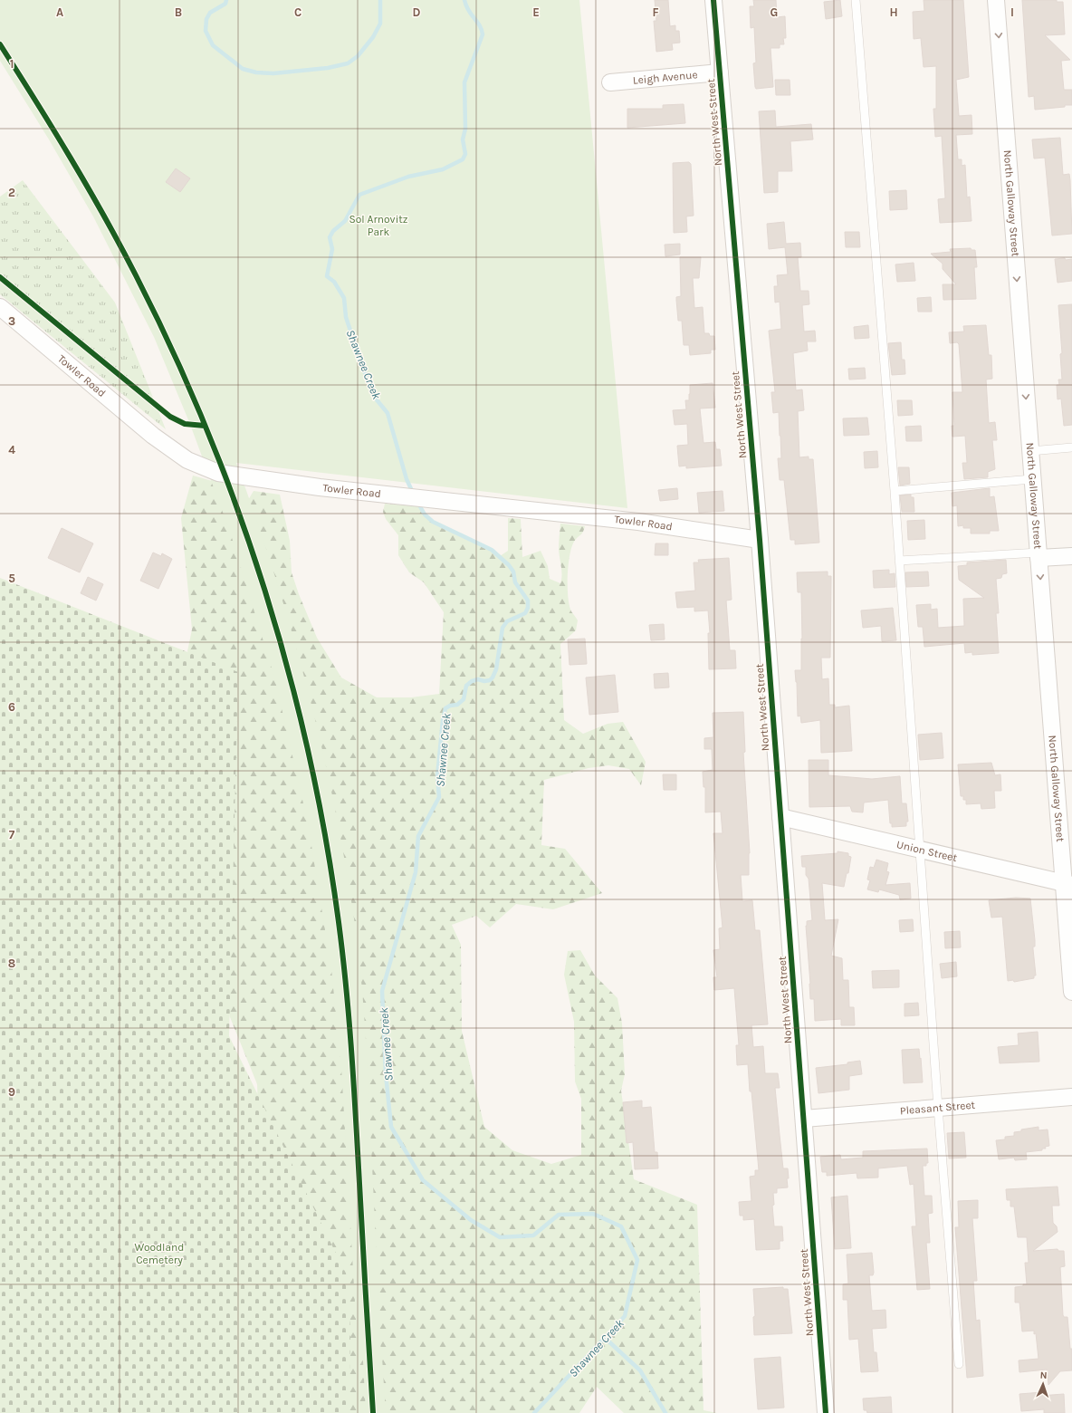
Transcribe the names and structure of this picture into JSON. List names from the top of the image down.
{
  "streets": {
    "street": [
      "Leigh Avenue",
      "North West Street",
      "North Galloway Street",
      "Towler Road",
      "Union Street",
      "Pleasant Street"
    ]
  },
  "crossings": [
    ["Leigh Avenue", "North West Street"],
    ["North West Street", "Towler Road"],
    ["North West Street", "Union Street"],
    ["North West Street", "Pleasant Street"],
    ["North Galloway Street", "Union Street"]
  ],
  "one_way": ["North Galloway Street"],
  "water": ["Shawnee Creek"],
  "parks": ["Sol Arnovitz Park", "Woodland Cemetery"],
  "north": "top",
  "grid": {
    "columns": [
      "A",
      "B",
      "C",
      "D",
      "E",
      "F",
      "G",
      "H",
      "I"
    ],
    "rows": [
      "1",
      "2",
      "3",
      "4",
      "5",
      "6",
      "7",
      "8",
      "9"
    ]
  }
}
